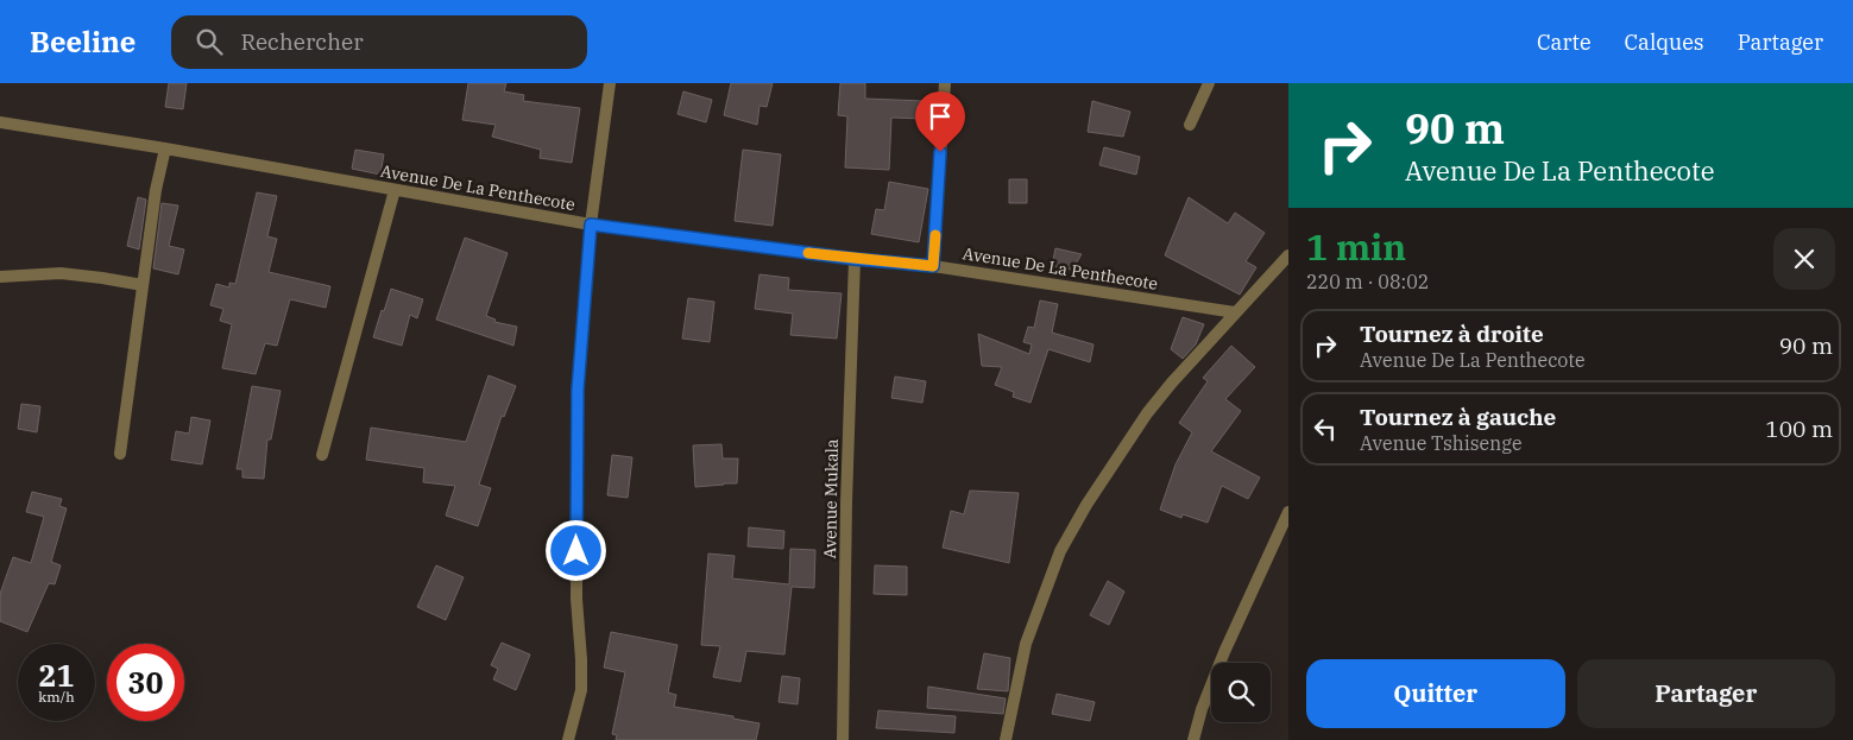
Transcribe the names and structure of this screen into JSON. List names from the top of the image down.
{
  "streets": {
    "street": ["Avenue De La Penthecote", "Avenue Mukala"]
  },
  "crossings": [
    ["Avenue De La Penthecote", "Avenue Mukala"]
  ],
  "page": {
    "header": "Beeline",
    "search": "Rechercher",
    "nav": ["Carte", "Calques", "Partager"],
    "turn": ["90 m", "Avenue De La Penthecote"],
    "heading": ["1 min", "220 m · 08:02"],
    "list": [
      {
        "name": "Tournez à droite",
        "note": "Avenue De La Penthecote",
        "value": "90 m"
      },
      {
        "name": "Tournez à gauche",
        "note": "Avenue Tshisenge",
        "value": "100 m"
      }
    ],
    "speed": "21 km/h",
    "limit": "30",
    "buttons": ["Quitter", "Partager"]
  }
}
